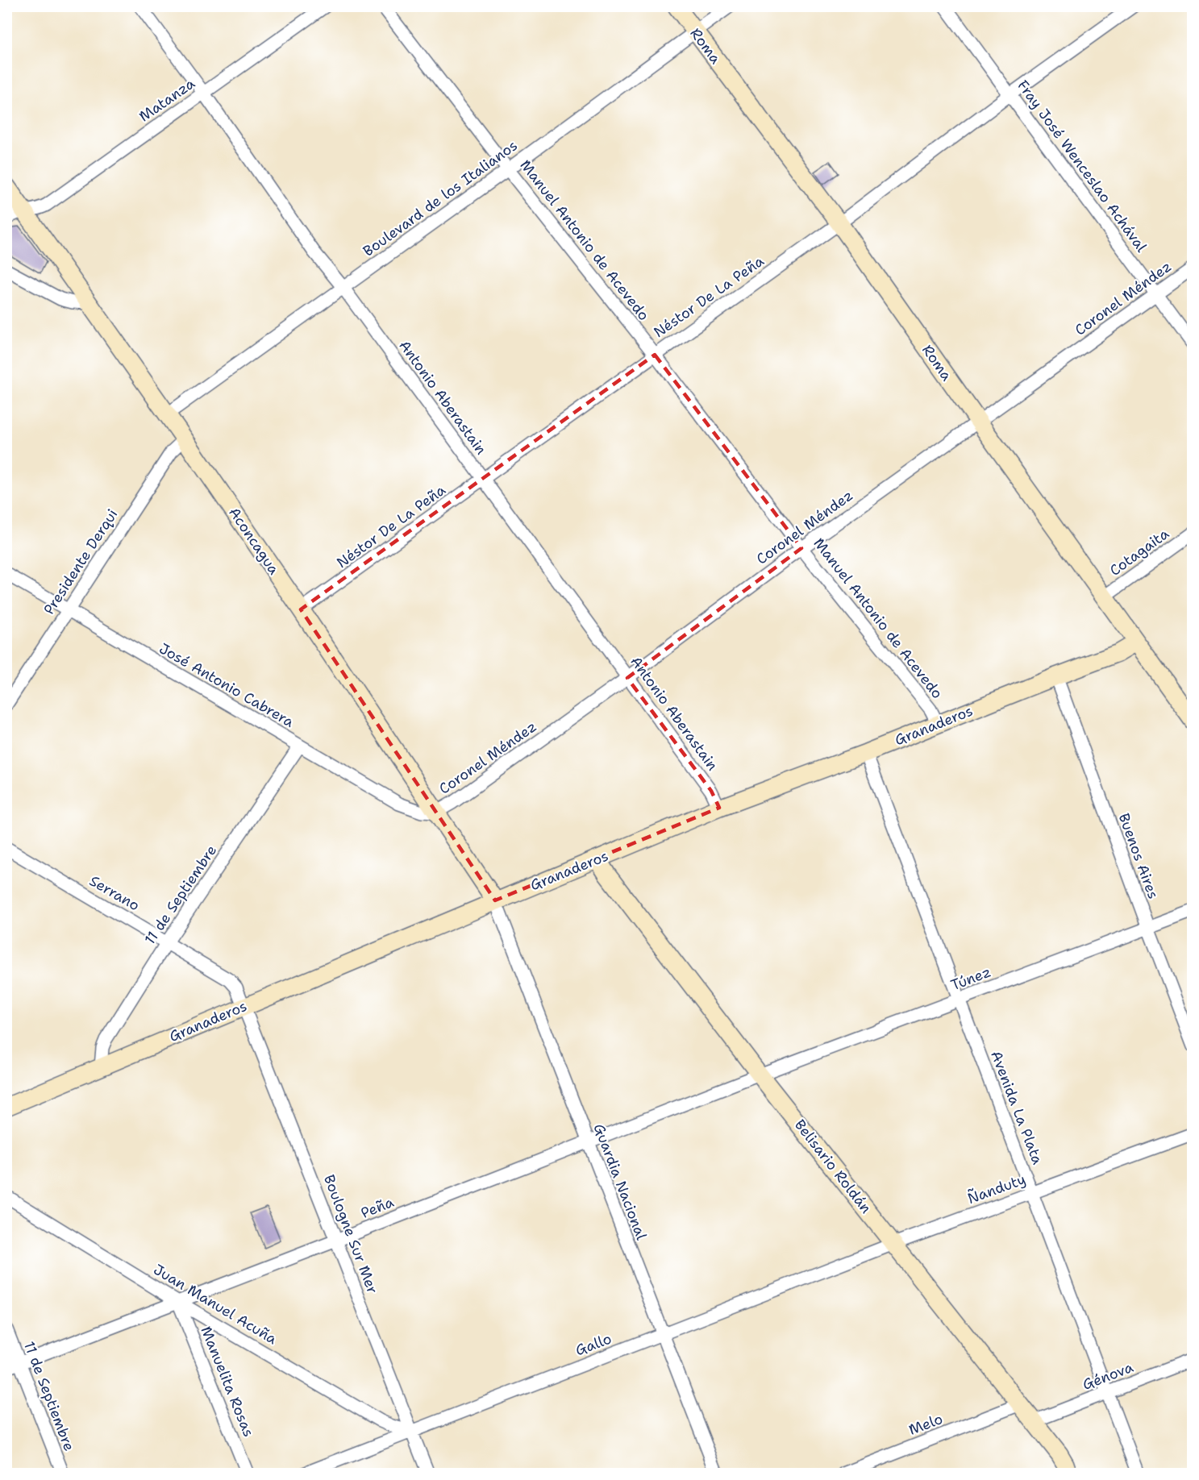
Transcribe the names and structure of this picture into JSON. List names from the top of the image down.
{
  "streets": {
    "street": [
      "Roma",
      "Matanza",
      "Fray José Wenceslao Achával",
      "Boulevard de los Italianos",
      "Manuel Antonio de Acevedo",
      "Néstor De La Peña",
      "Coronel Méndez",
      "Antonio Aberastain",
      "Aconcagua",
      "Cotagaita",
      "Presidente Derqui",
      "José Antonio Cabrera",
      "Granaderos",
      "Buenos Aires",
      "Serrano",
      "11 de Septiembre",
      "Túnez",
      "Avenida La Plata",
      "Belisario Roldán",
      "Guardia Nacional",
      "Ñanduty",
      "Peña",
      "Boulogne Sur Mer",
      "Juan Manuel Acuña",
      "Gallo",
      "Génova",
      "Manuelita Rosas",
      "Melo"
    ]
  },
  "crossings": [
    ["Roma", "Boulevard de los Italianos"],
    ["Roma", "Néstor De La Peña"],
    ["Roma", "Coronel Méndez"],
    ["Roma", "Cotagaita"],
    ["Roma", "Granaderos"],
    ["Matanza", "Antonio Aberastain"],
    ["Matanza", "Aconcagua"],
    ["Fray José Wenceslao Achával", "Néstor De La Peña"],
    ["Fray José Wenceslao Achával", "Coronel Méndez"],
    ["Boulevard de los Italianos", "Manuel Antonio de Acevedo"],
    ["Boulevard de los Italianos", "Antonio Aberastain"],
    ["Boulevard de los Italianos", "Aconcagua"],
    ["Manuel Antonio de Acevedo", "Néstor De La Peña"],
    ["Manuel Antonio de Acevedo", "Coronel Méndez"],
    ["Manuel Antonio de Acevedo", "Granaderos"],
    ["Néstor De La Peña", "Antonio Aberastain"],
    ["Néstor De La Peña", "Aconcagua"],
    ["Coronel Méndez", "Antonio Aberastain"],
    ["Coronel Méndez", "Aconcagua"],
    ["Coronel Méndez", "José Antonio Cabrera"],
    ["Antonio Aberastain", "Granaderos"],
    ["Aconcagua", "Presidente Derqui"],
    ["Aconcagua", "José Antonio Cabrera"],
    ["Aconcagua", "Granaderos"],
    ["Aconcagua", "Guardia Nacional"],
    ["Presidente Derqui", "José Antonio Cabrera"],
    ["José Antonio Cabrera", "11 de Septiembre"],
    ["Granaderos", "Buenos Aires"],
    ["Granaderos", "Serrano"],
    ["Granaderos", "11 de Septiembre"],
    ["Granaderos", "Avenida La Plata"],
    ["Granaderos", "Belisario Roldán"],
    ["Granaderos", "Guardia Nacional"],
    ["Granaderos", "Boulogne Sur Mer"],
    ["Buenos Aires", "Túnez"],
    ["Serrano", "11 de Septiembre"],
    ["Serrano", "Boulogne Sur Mer"],
    ["11 de Septiembre", "Peña"],
    ["Túnez", "Avenida La Plata"],
    ["Túnez", "Belisario Roldán"],
    ["Túnez", "Peña"],
    ["Avenida La Plata", "Ñanduty"],
    ["Avenida La Plata", "Génova"],
    ["Belisario Roldán", "Ñanduty"],
    ["Belisario Roldán", "Peña"],
    ["Belisario Roldán", "Gallo"],
    ["Belisario Roldán", "Génova"],
    ["Belisario Roldán", "Melo"],
    ["Guardia Nacional", "Peña"],
    ["Guardia Nacional", "Gallo"],
    ["Ñanduty", "Gallo"],
    ["Peña", "Boulogne Sur Mer"],
    ["Peña", "Juan Manuel Acuña"],
    ["Peña", "Manuelita Rosas"],
    ["Boulogne Sur Mer", "Juan Manuel Acuña"],
    ["Boulogne Sur Mer", "Gallo"],
    ["Juan Manuel Acuña", "Gallo"],
    ["Juan Manuel Acuña", "Manuelita Rosas"]
  ]
}
